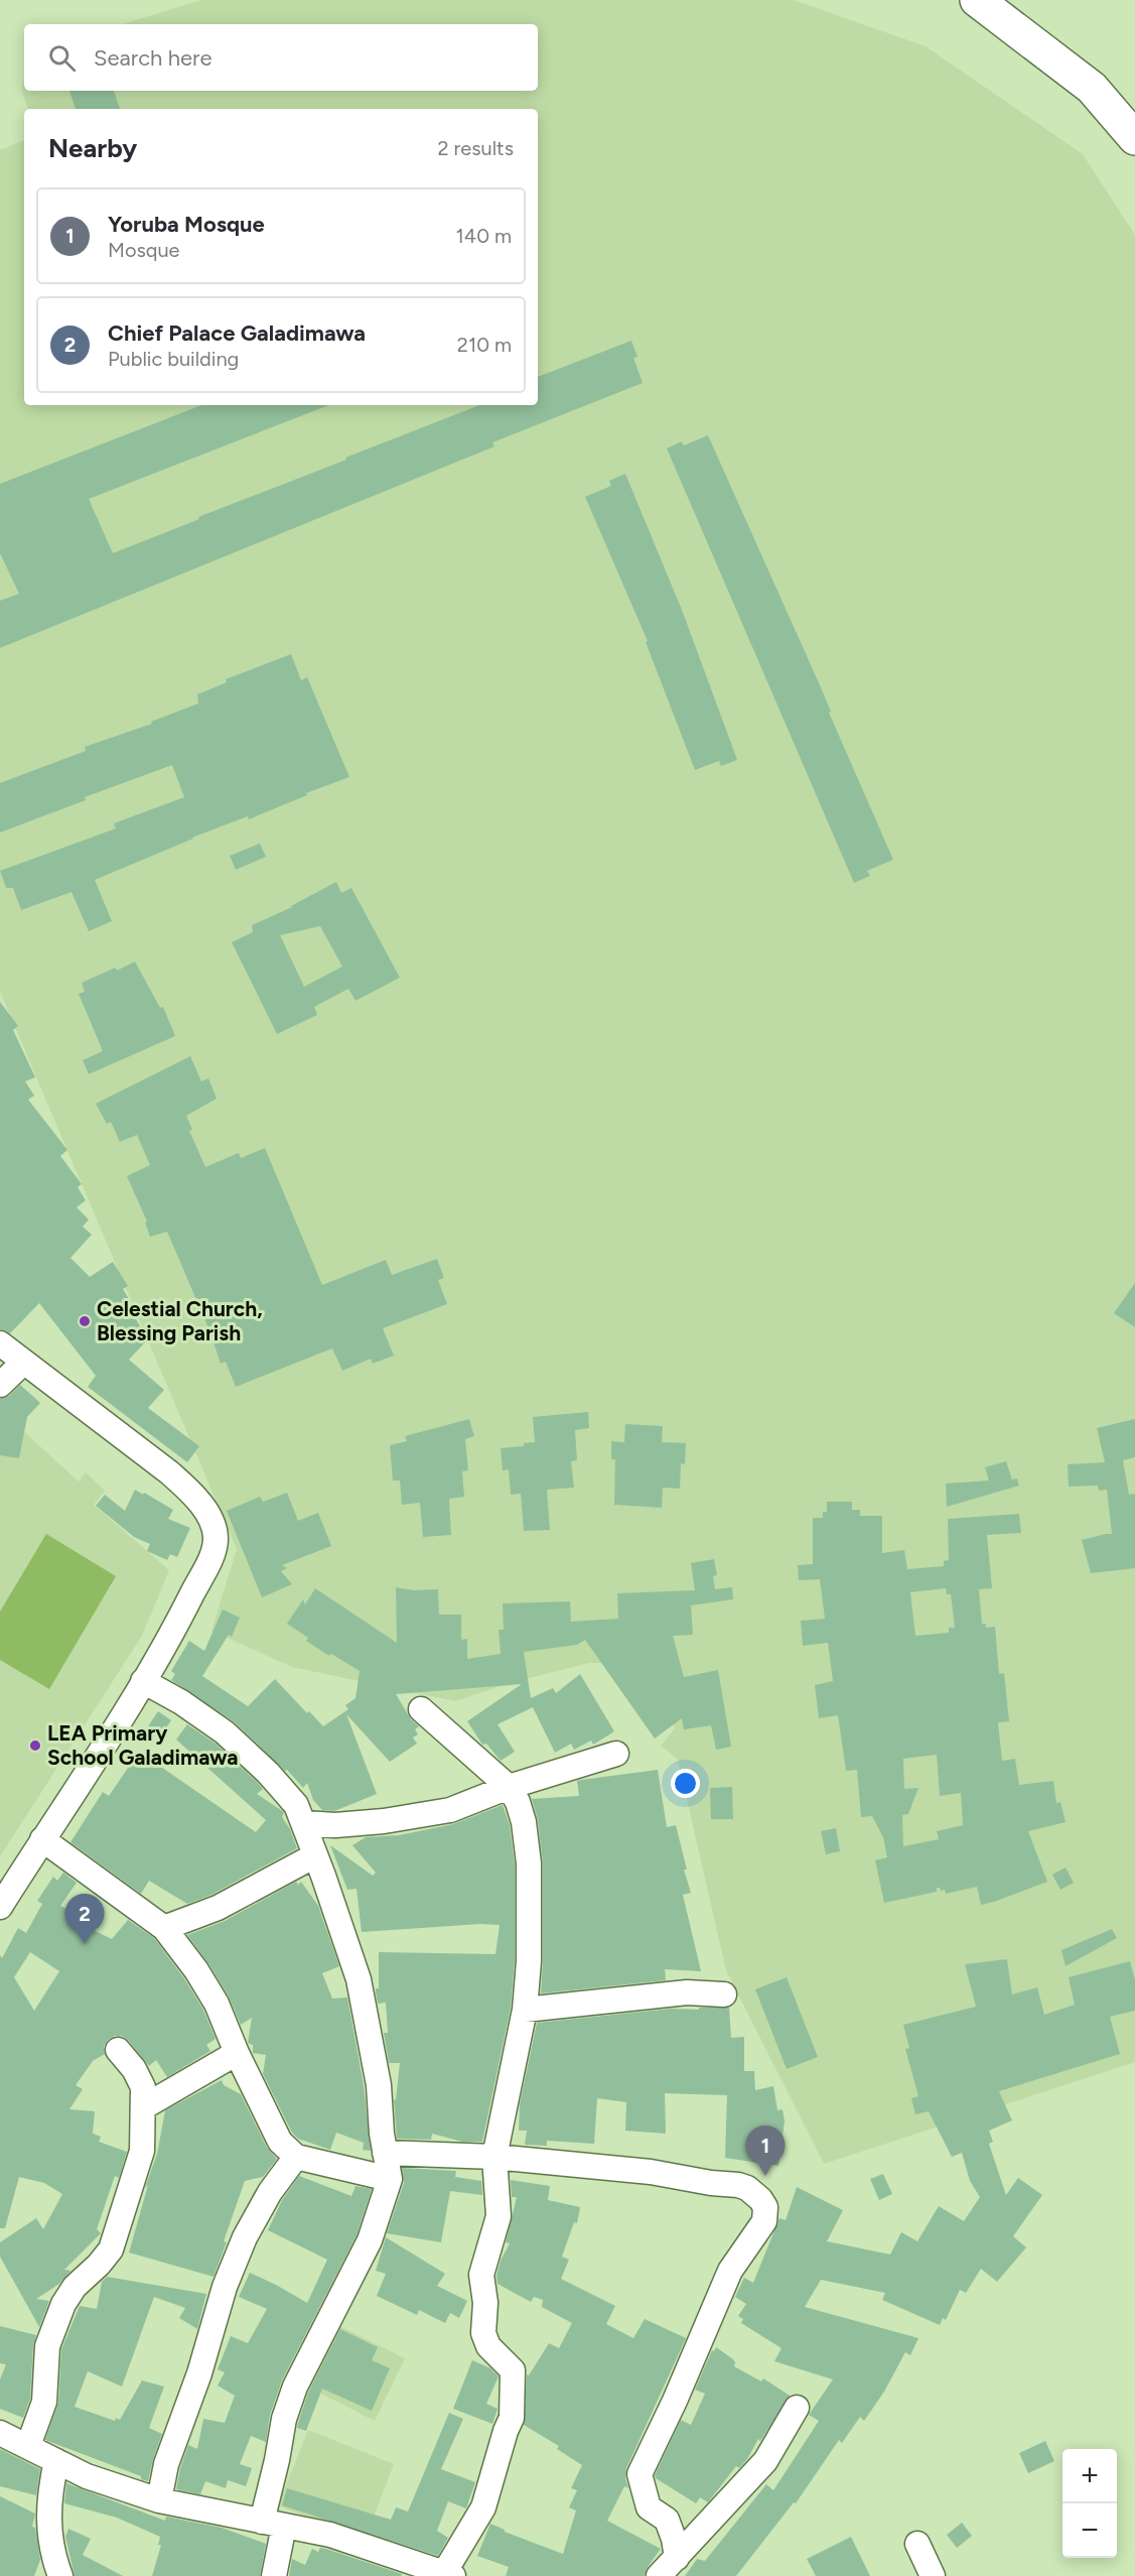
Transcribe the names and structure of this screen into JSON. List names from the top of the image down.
{
  "places": ["Celestial Church, Blessing Parish", "LEA Primary School Galadimawa"],
  "page": {
    "search": "Search here",
    "heading": ["Nearby", "2 results"],
    "list": [
      {
        "mark": "1",
        "name": "Yoruba Mosque",
        "note": "Mosque",
        "value": "140 m"
      },
      {
        "mark": "2",
        "name": "Chief Palace Galadimawa",
        "note": "Public building",
        "value": "210 m"
      }
    ],
    "pins": ["2", "1"],
    "map_buttons": ["+", "−"]
  }
}
